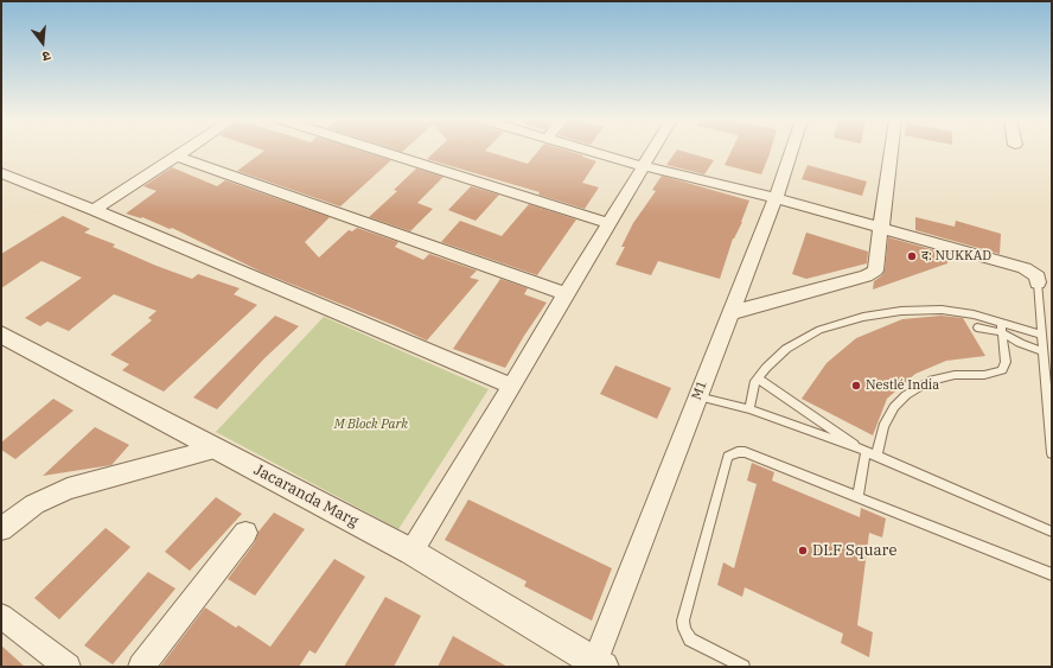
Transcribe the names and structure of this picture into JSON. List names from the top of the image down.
{
  "streets": {
    "street": ["M1", "Jacaranda Marg"]
  },
  "crossings": [
    ["M1", "Jacaranda Marg"]
  ],
  "parks": ["M Block Park"],
  "places": ["द: NUKKAD", "Nestlé India", "DLF Square"],
  "north": "bottom"
}
